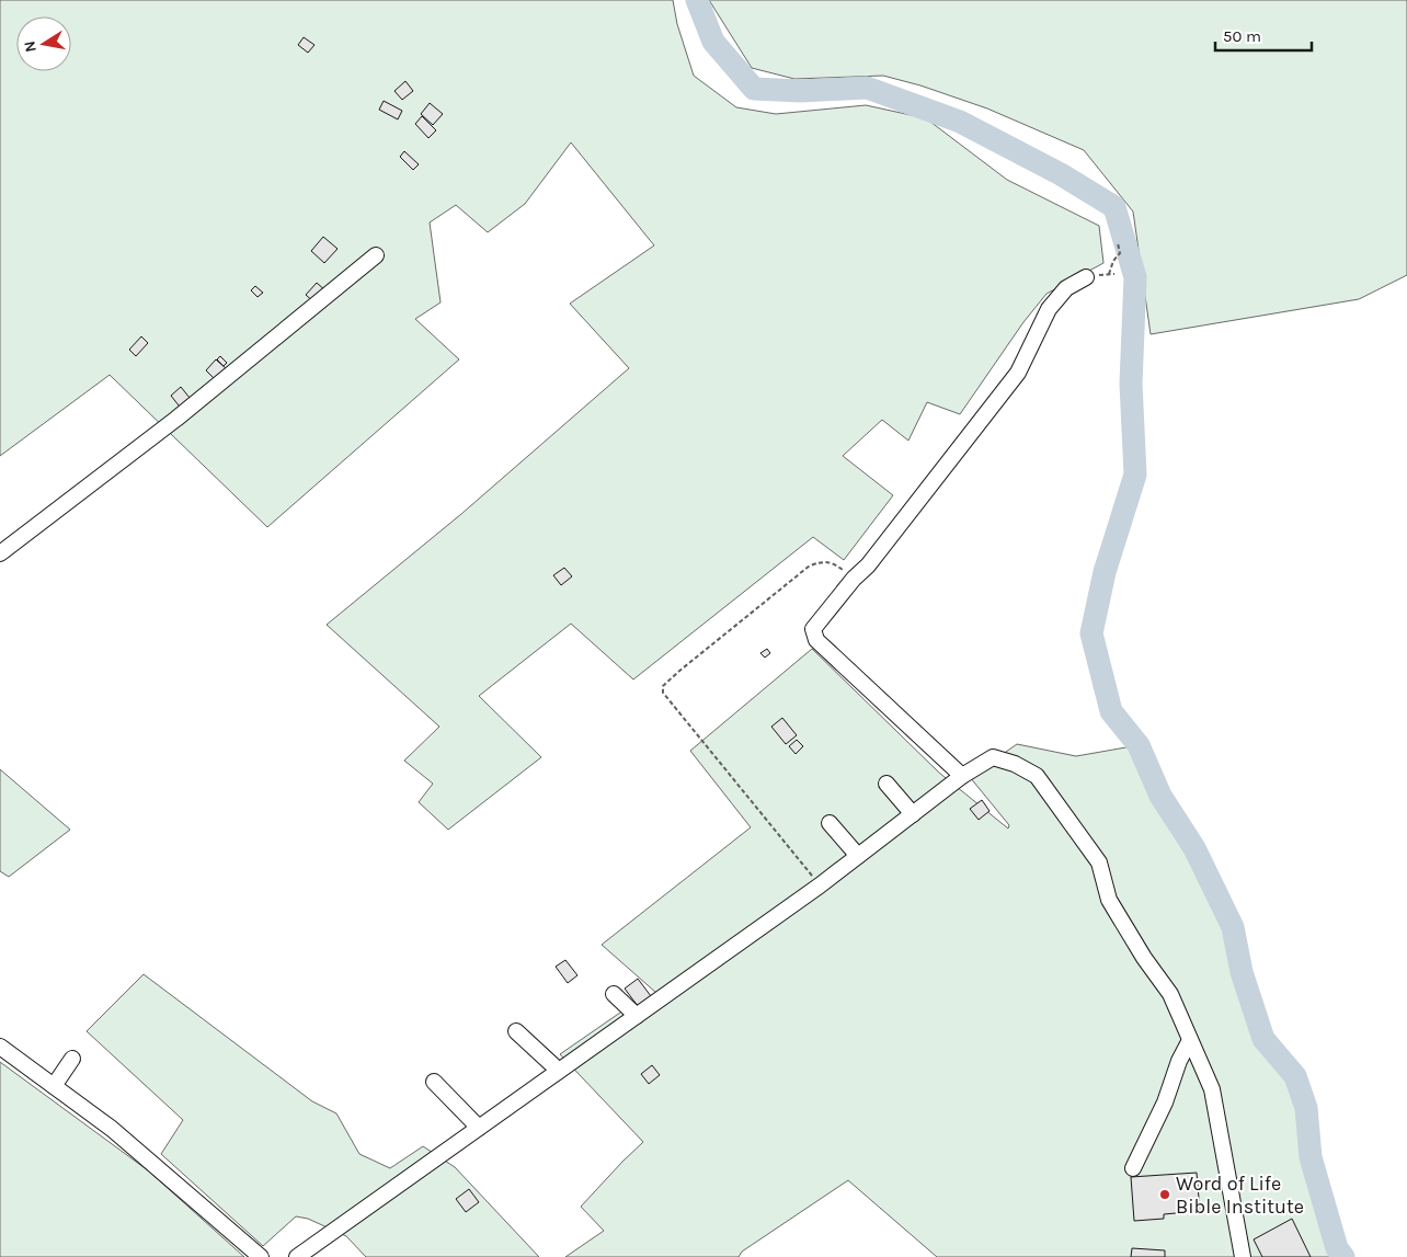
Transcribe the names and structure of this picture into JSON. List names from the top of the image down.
{
  "places": ["Word of Life Bible Institute"],
  "scale_bar": "50 m",
  "north": "left"
}
